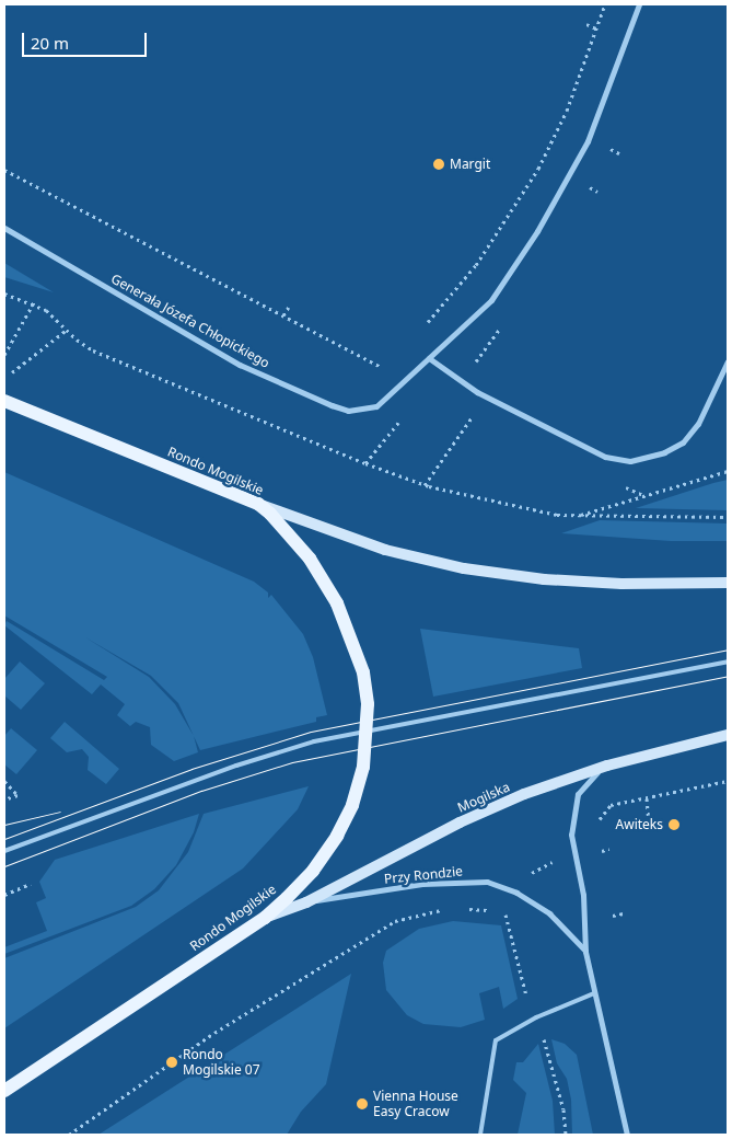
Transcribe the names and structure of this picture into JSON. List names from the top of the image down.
{
  "streets": {
    "main road": ["Rondo Mogilskie", "Mogilska"],
    "street": ["Generała Józefa Chłopickiego", "Przy Rondzie"]
  },
  "crossings": [
    ["Rondo Mogilskie", "Mogilska"],
    ["Mogilska", "Przy Rondzie"]
  ],
  "places": [
    "Margit",
    "Awiteks",
    "Rondo Mogilskie 07",
    "Vienna House Easy Cracow"
  ],
  "scale_bar": "20 m"
}
